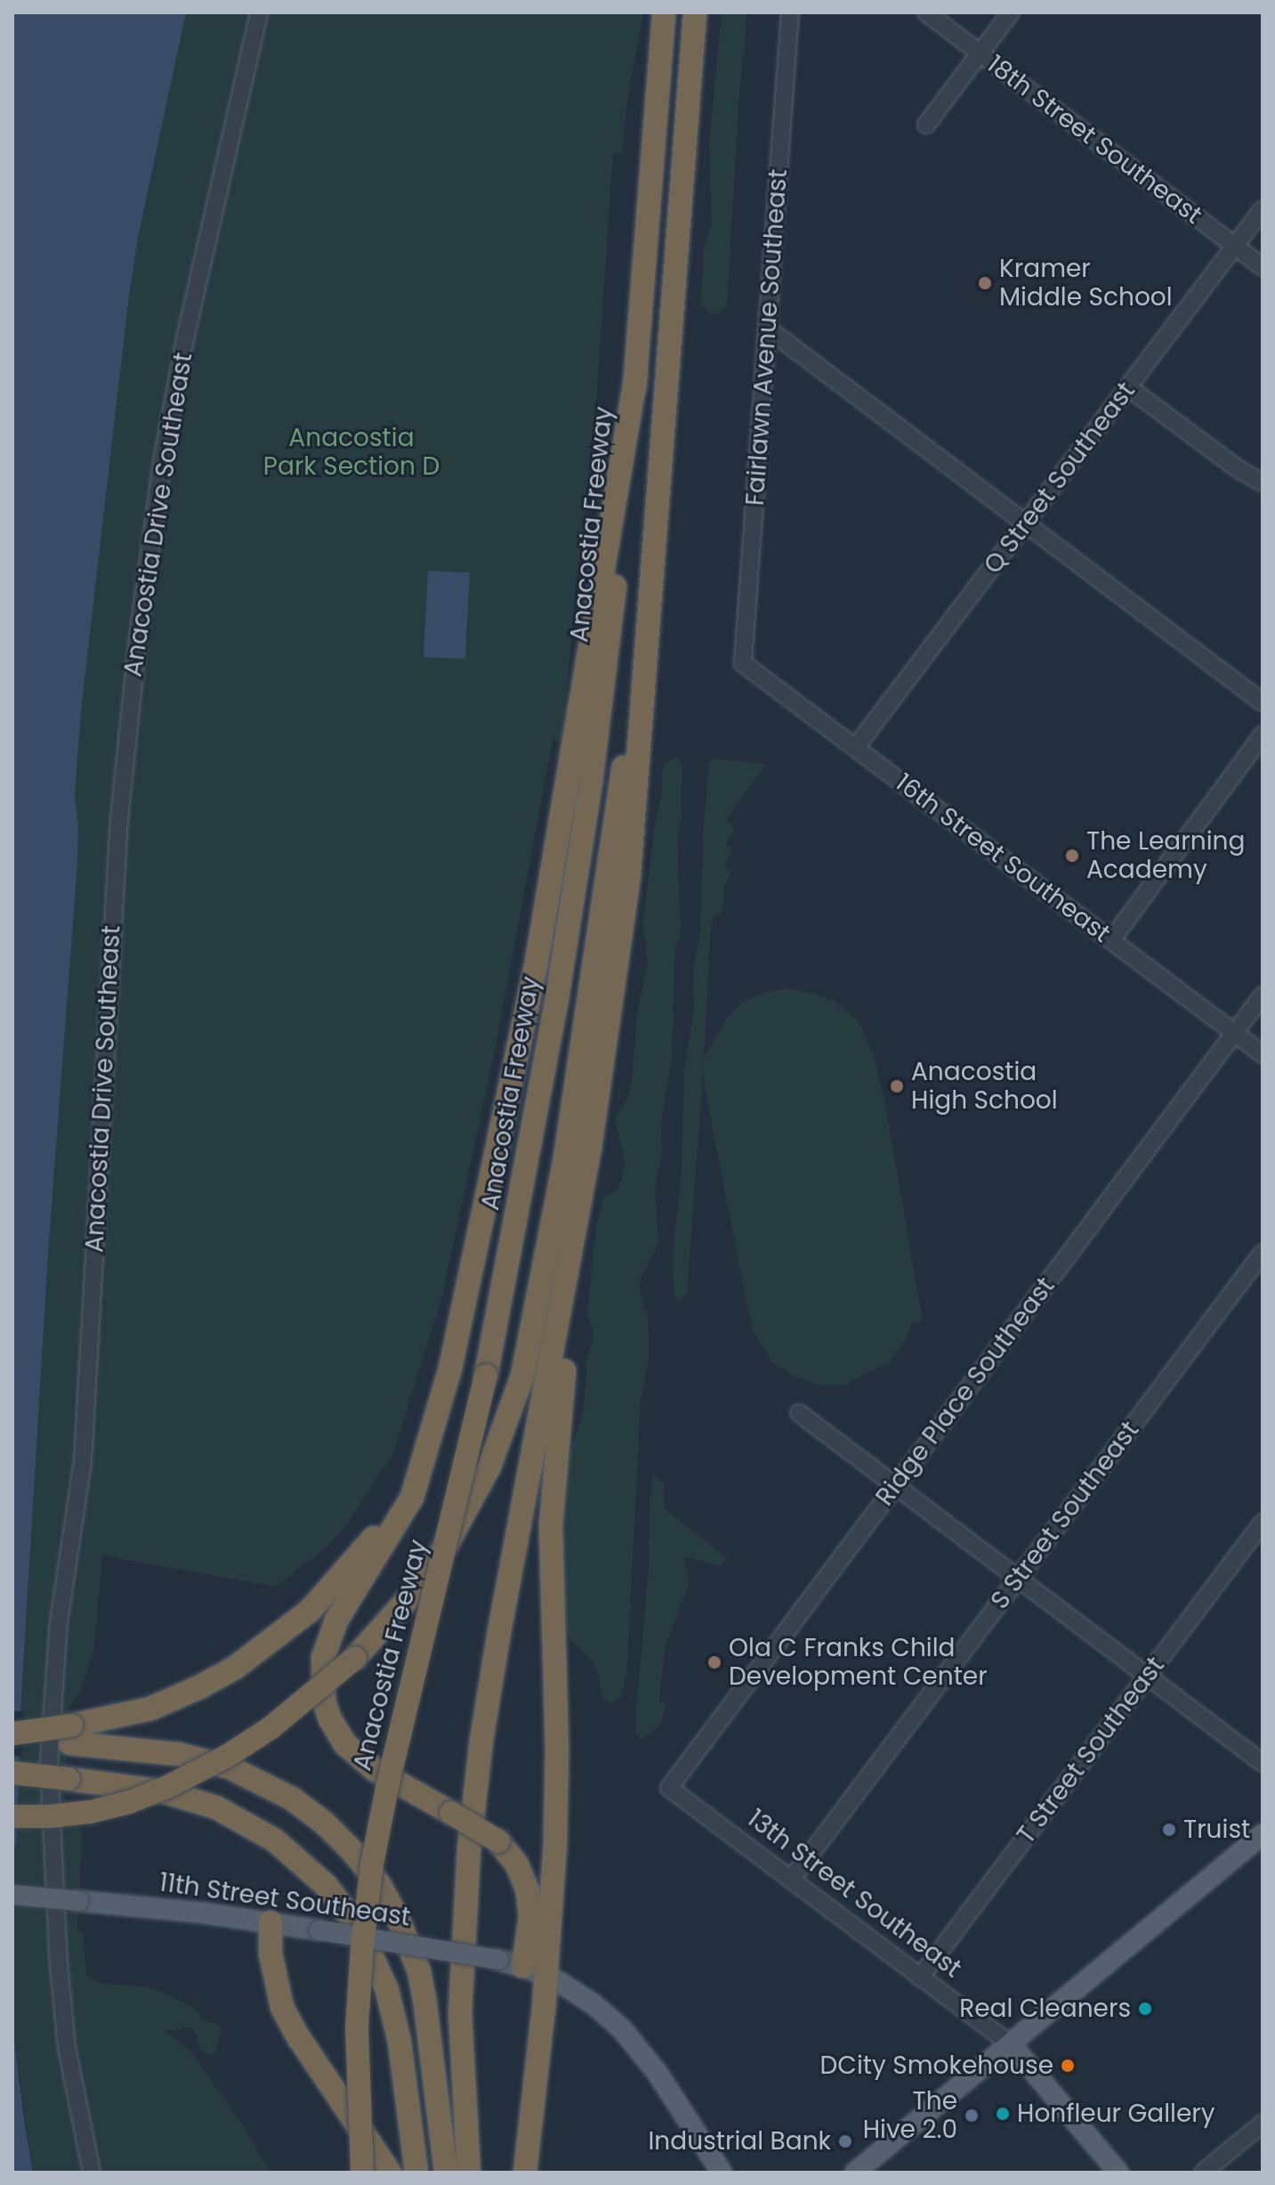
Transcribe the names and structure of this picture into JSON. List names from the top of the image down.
{
  "streets": {
    "highway": ["Anacostia Freeway"],
    "main road": ["13th Street Southeast", "11th Street Southeast"],
    "street": [
      "18th Street Southeast",
      "Fairlawn Avenue Southeast",
      "Q Street Southeast",
      "Anacostia Drive Southeast",
      "16th Street Southeast",
      "Ridge Place Southeast",
      "S Street Southeast",
      "T Street Southeast"
    ]
  },
  "crossings": [
    ["18th Street Southeast", "Q Street Southeast"],
    ["Fairlawn Avenue Southeast", "16th Street Southeast"],
    ["Q Street Southeast", "16th Street Southeast"],
    ["16th Street Southeast", "Ridge Place Southeast"],
    ["Ridge Place Southeast", "13th Street Southeast"],
    ["S Street Southeast", "13th Street Southeast"],
    ["T Street Southeast", "13th Street Southeast"]
  ],
  "parks": ["Anacostia Park Section D"],
  "places": [
    "Kramer Middle School",
    "The Learning Academy",
    "Anacostia High School",
    "Ola C Franks Child Development Center",
    "Truist",
    "Real Cleaners",
    "DCity Smokehouse",
    "Honfleur Gallery",
    "The Hive 2.0",
    "Industrial Bank"
  ]
}
